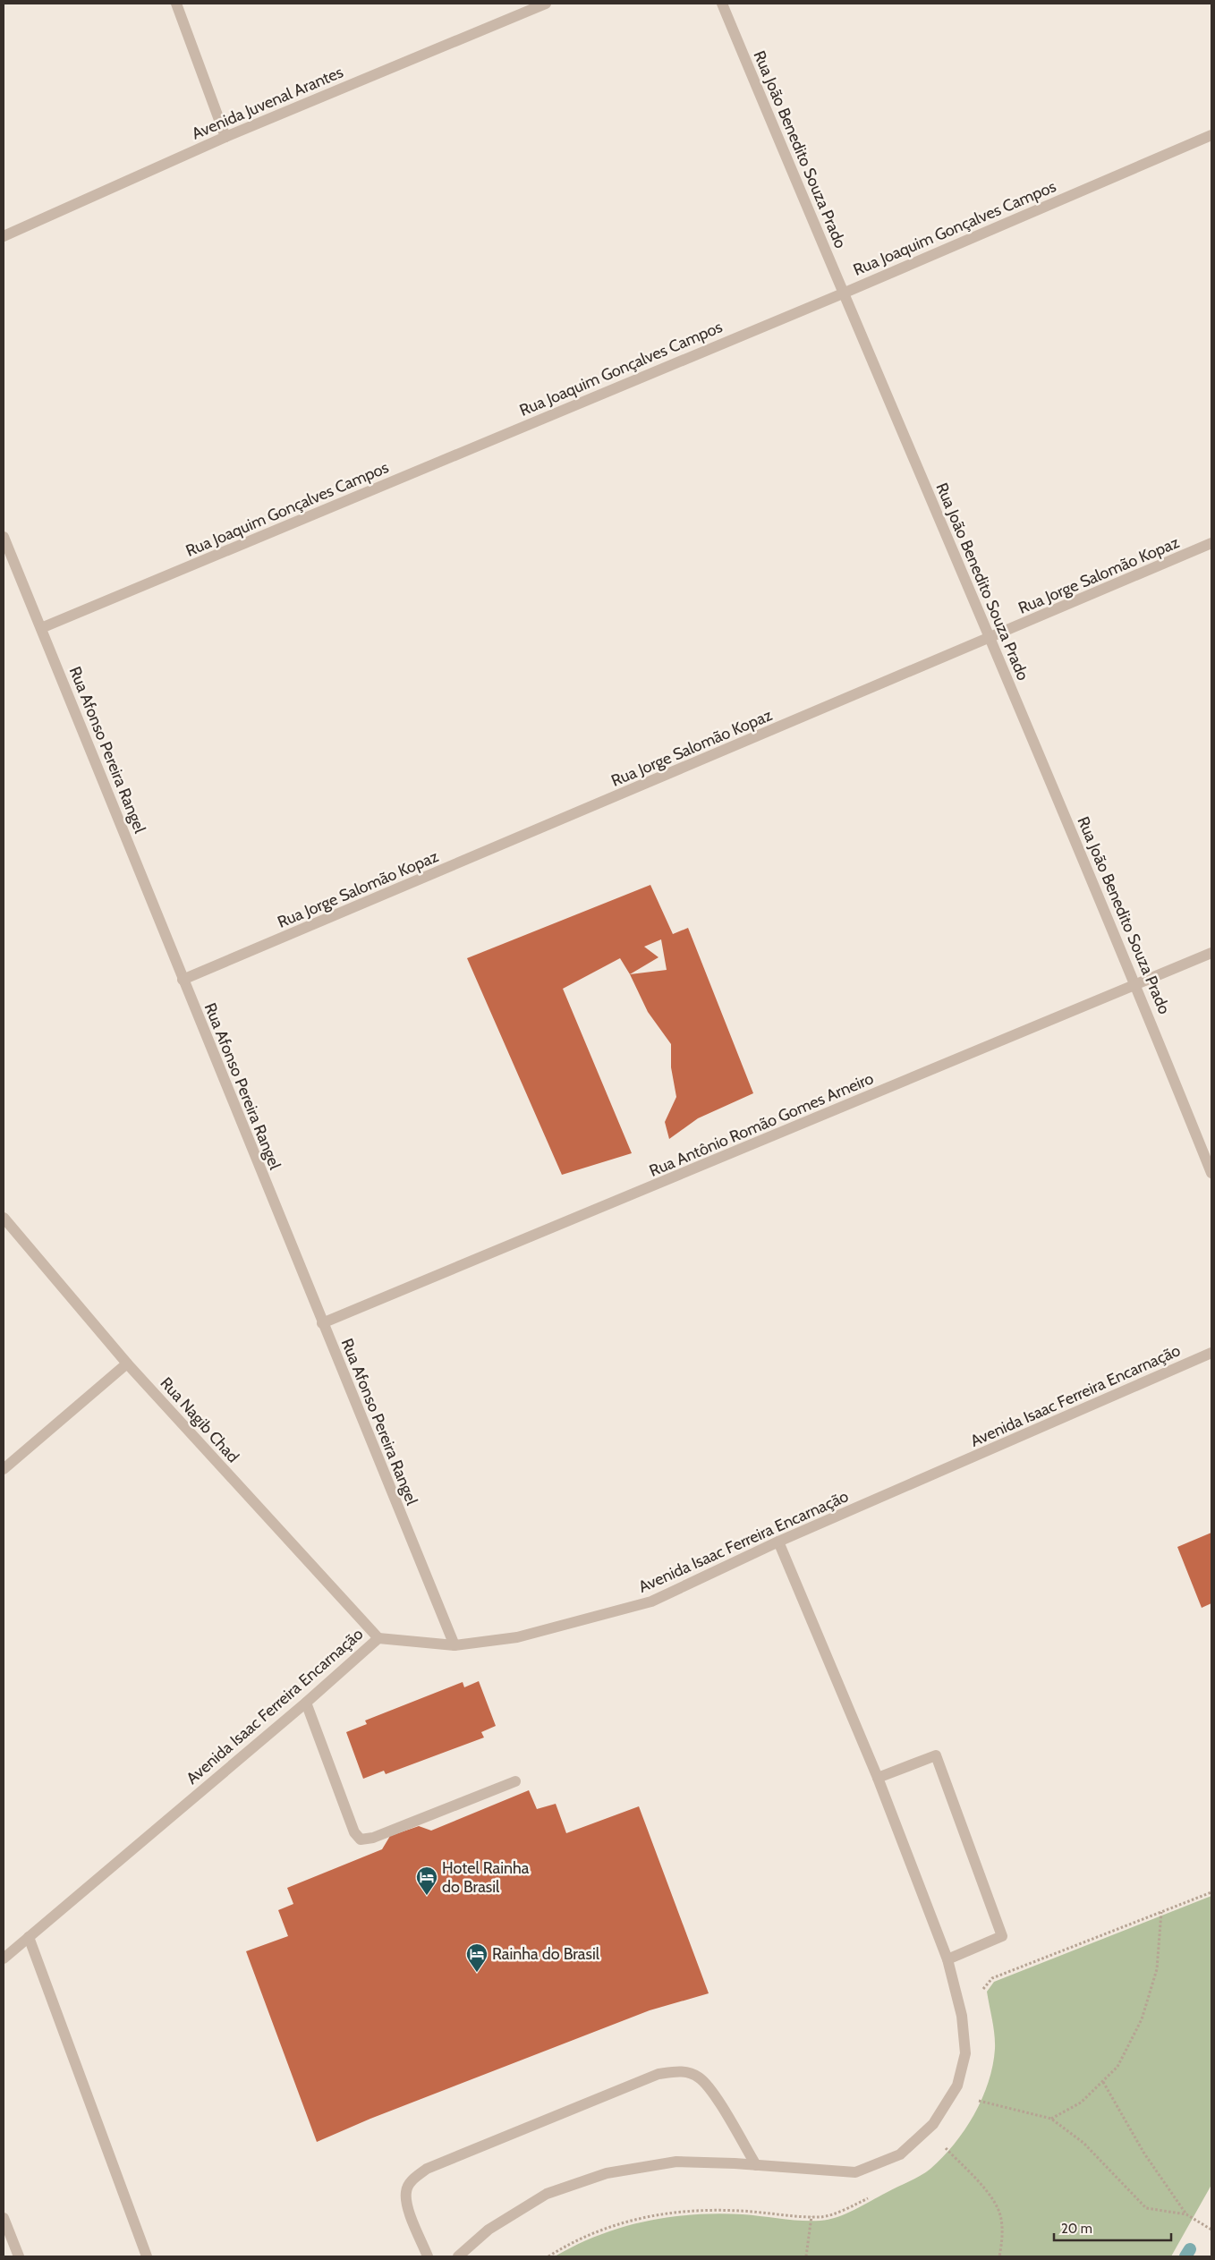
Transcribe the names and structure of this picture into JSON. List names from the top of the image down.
{
  "streets": {
    "street": [
      "Avenida Juvenal Arantes",
      "Rua João Benedito Souza Prado",
      "Rua Joaquim Gonçalves Campos",
      "Rua Jorge Salomão Kopaz",
      "Rua Afonso Pereira Rangel",
      "Rua Antônio Romão Gomes Arneiro",
      "Avenida Isaac Ferreira Encarnação",
      "Rua Nagib Chad"
    ]
  },
  "crossings": [
    ["Rua João Benedito Souza Prado", "Rua Joaquim Gonçalves Campos"],
    ["Rua João Benedito Souza Prado", "Rua Jorge Salomão Kopaz"],
    ["Rua João Benedito Souza Prado", "Rua Antônio Romão Gomes Arneiro"],
    ["Rua Joaquim Gonçalves Campos", "Rua Afonso Pereira Rangel"],
    ["Rua Jorge Salomão Kopaz", "Rua Afonso Pereira Rangel"],
    ["Rua Afonso Pereira Rangel", "Rua Antônio Romão Gomes Arneiro"],
    ["Rua Afonso Pereira Rangel", "Avenida Isaac Ferreira Encarnação"],
    ["Avenida Isaac Ferreira Encarnação", "Rua Nagib Chad"]
  ],
  "places": {
    "hotel": ["Hotel Rainha do Brasil", "Rainha do Brasil"]
  },
  "scale_bar": "20 m"
}
